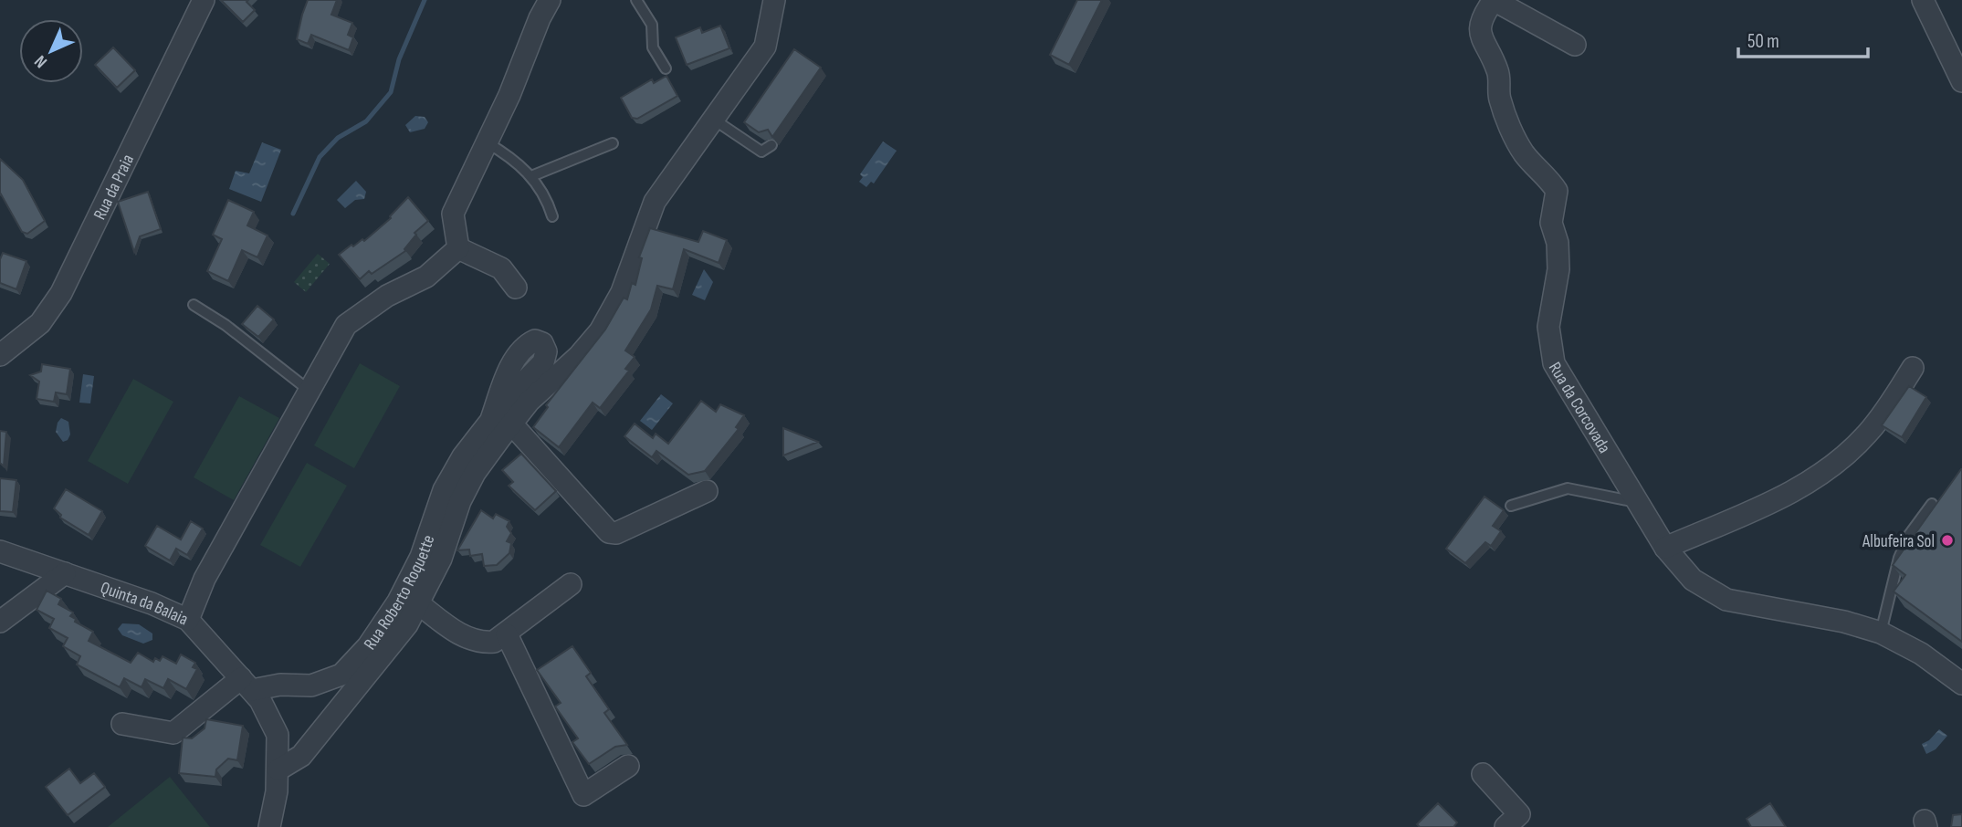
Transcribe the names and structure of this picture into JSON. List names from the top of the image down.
{
  "streets": {
    "street": [
      "Rua da Praia",
      "Rua da Corcovada",
      "Rua Roberto Roquette",
      "Quinta da Balaia"
    ]
  },
  "crossings": [
    ["Rua Roberto Roquette", "Quinta da Balaia"]
  ],
  "places": ["Albufeira Sol"],
  "scale_bar": "50 m",
  "north": "bottom left"
}
